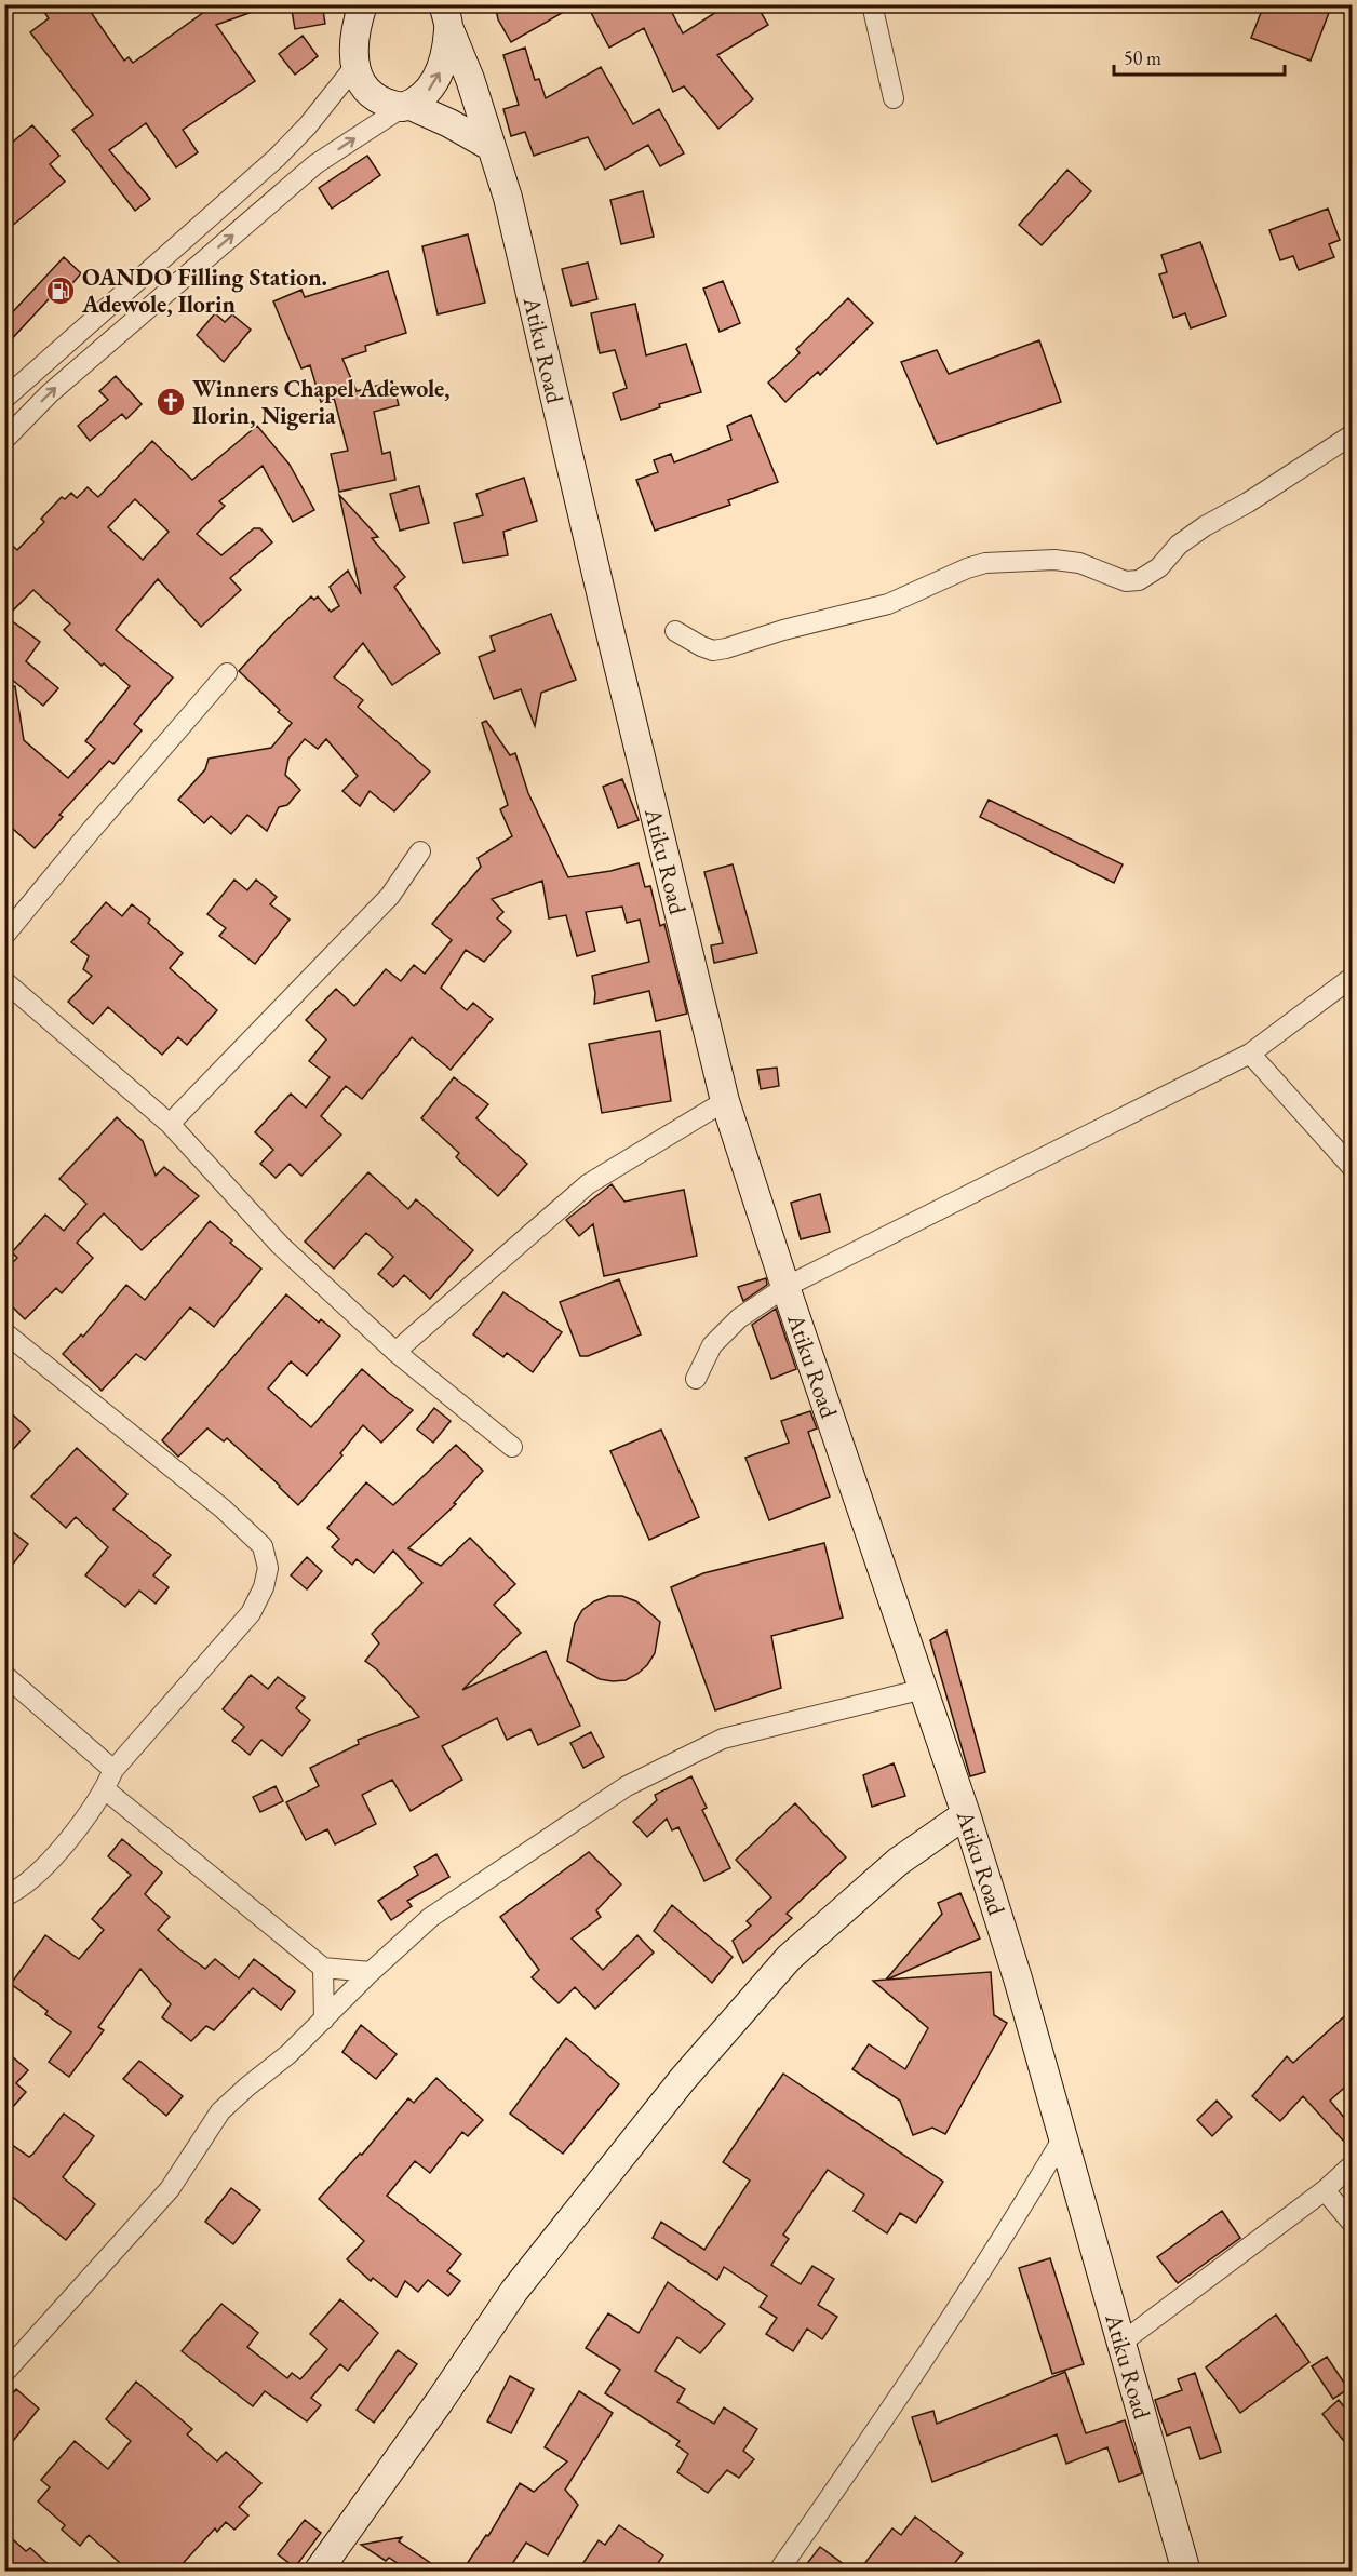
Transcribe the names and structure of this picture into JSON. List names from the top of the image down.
{
  "streets": {
    "street": ["Atiku Road"]
  },
  "places": {
    "fuel station": ["OANDO Filling Station. Adewole, Ilorin"],
    "church": ["Winners Chapel Adewole, Ilorin, Nigeria"]
  },
  "scale_bar": "50 m"
}
